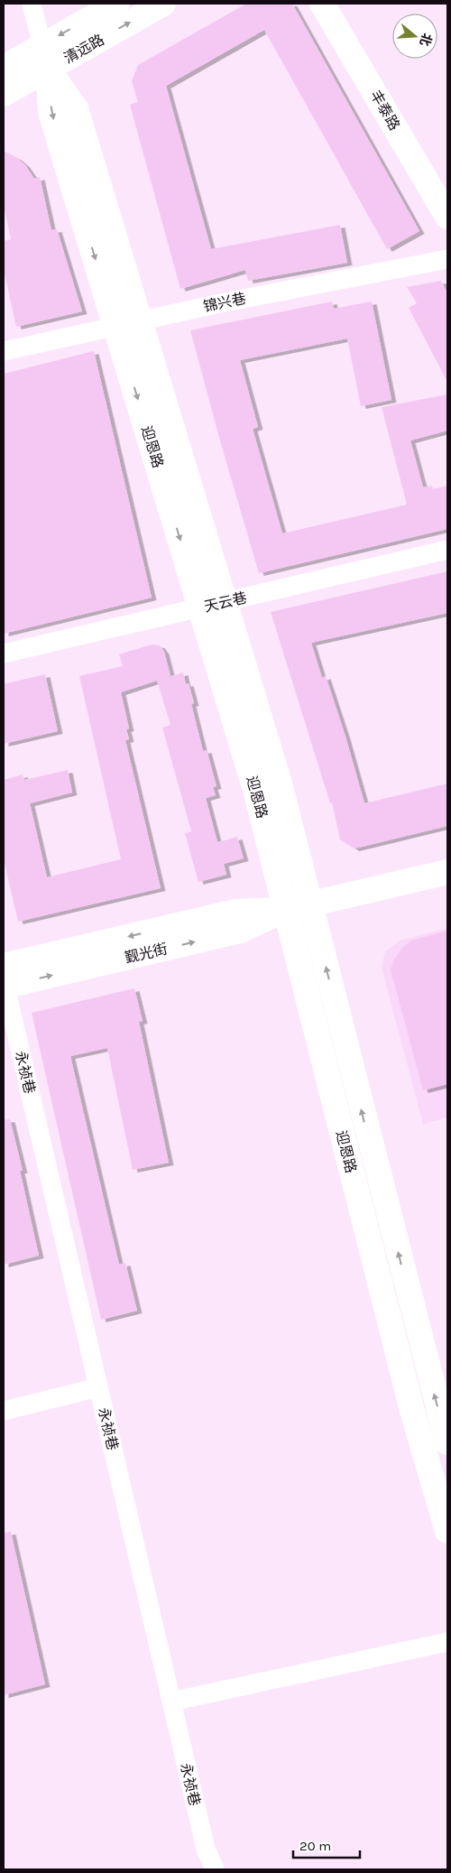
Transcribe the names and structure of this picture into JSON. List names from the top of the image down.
{
  "streets": {
    "street": [
      "清远路",
      "丰泰路",
      "锦兴巷",
      "迎恩路",
      "天云巷",
      "觐光街",
      "永祯巷"
    ]
  },
  "crossings": [
    ["清远路", "迎恩路"],
    ["锦兴巷", "迎恩路"],
    ["迎恩路", "天云巷"],
    ["迎恩路", "觐光街"],
    ["觐光街", "永祯巷"]
  ],
  "scale_bar": "20 m",
  "north": "right"
}
